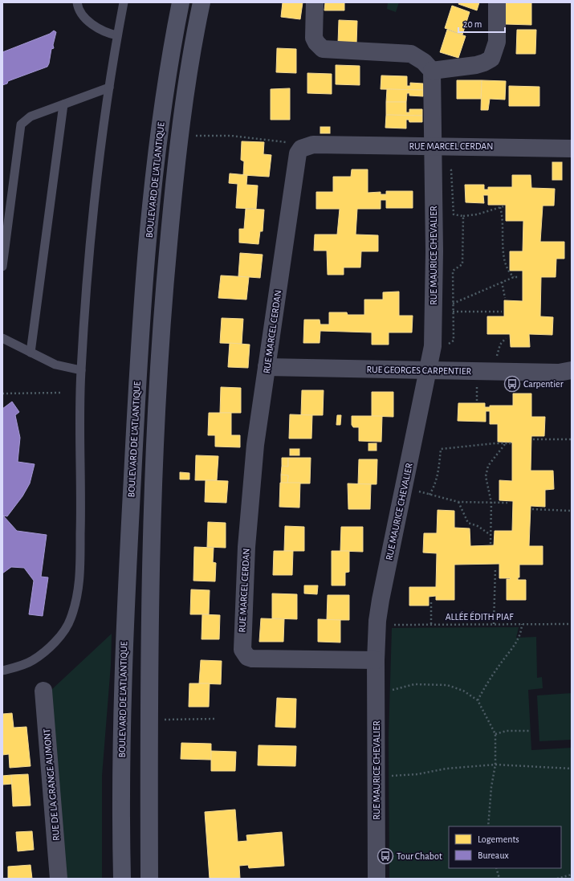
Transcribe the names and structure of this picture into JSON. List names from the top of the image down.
{
  "streets": {
    "main road": ["BOULEVARD DE L'ATLANTIQUE"],
    "street": [
      "RUE MARCEL CERDAN",
      "RUE MAURICE CHEVALIER",
      "RUE GEORGES CARPENTIER",
      "RUE DE LA GRANGE AUMONT"
    ],
    "path": ["ALLÉE ÉDITH PIAF"]
  },
  "crossings": [
    ["RUE MARCEL CERDAN", "RUE MAURICE CHEVALIER"],
    ["RUE MARCEL CERDAN", "RUE GEORGES CARPENTIER"],
    ["RUE MAURICE CHEVALIER", "RUE GEORGES CARPENTIER"]
  ],
  "places": {
    "bus stop": ["Carpentier", "Tour Chabot"]
  },
  "legend": ["Logements", "Bureaux"],
  "scale_bar": "20 m"
}
